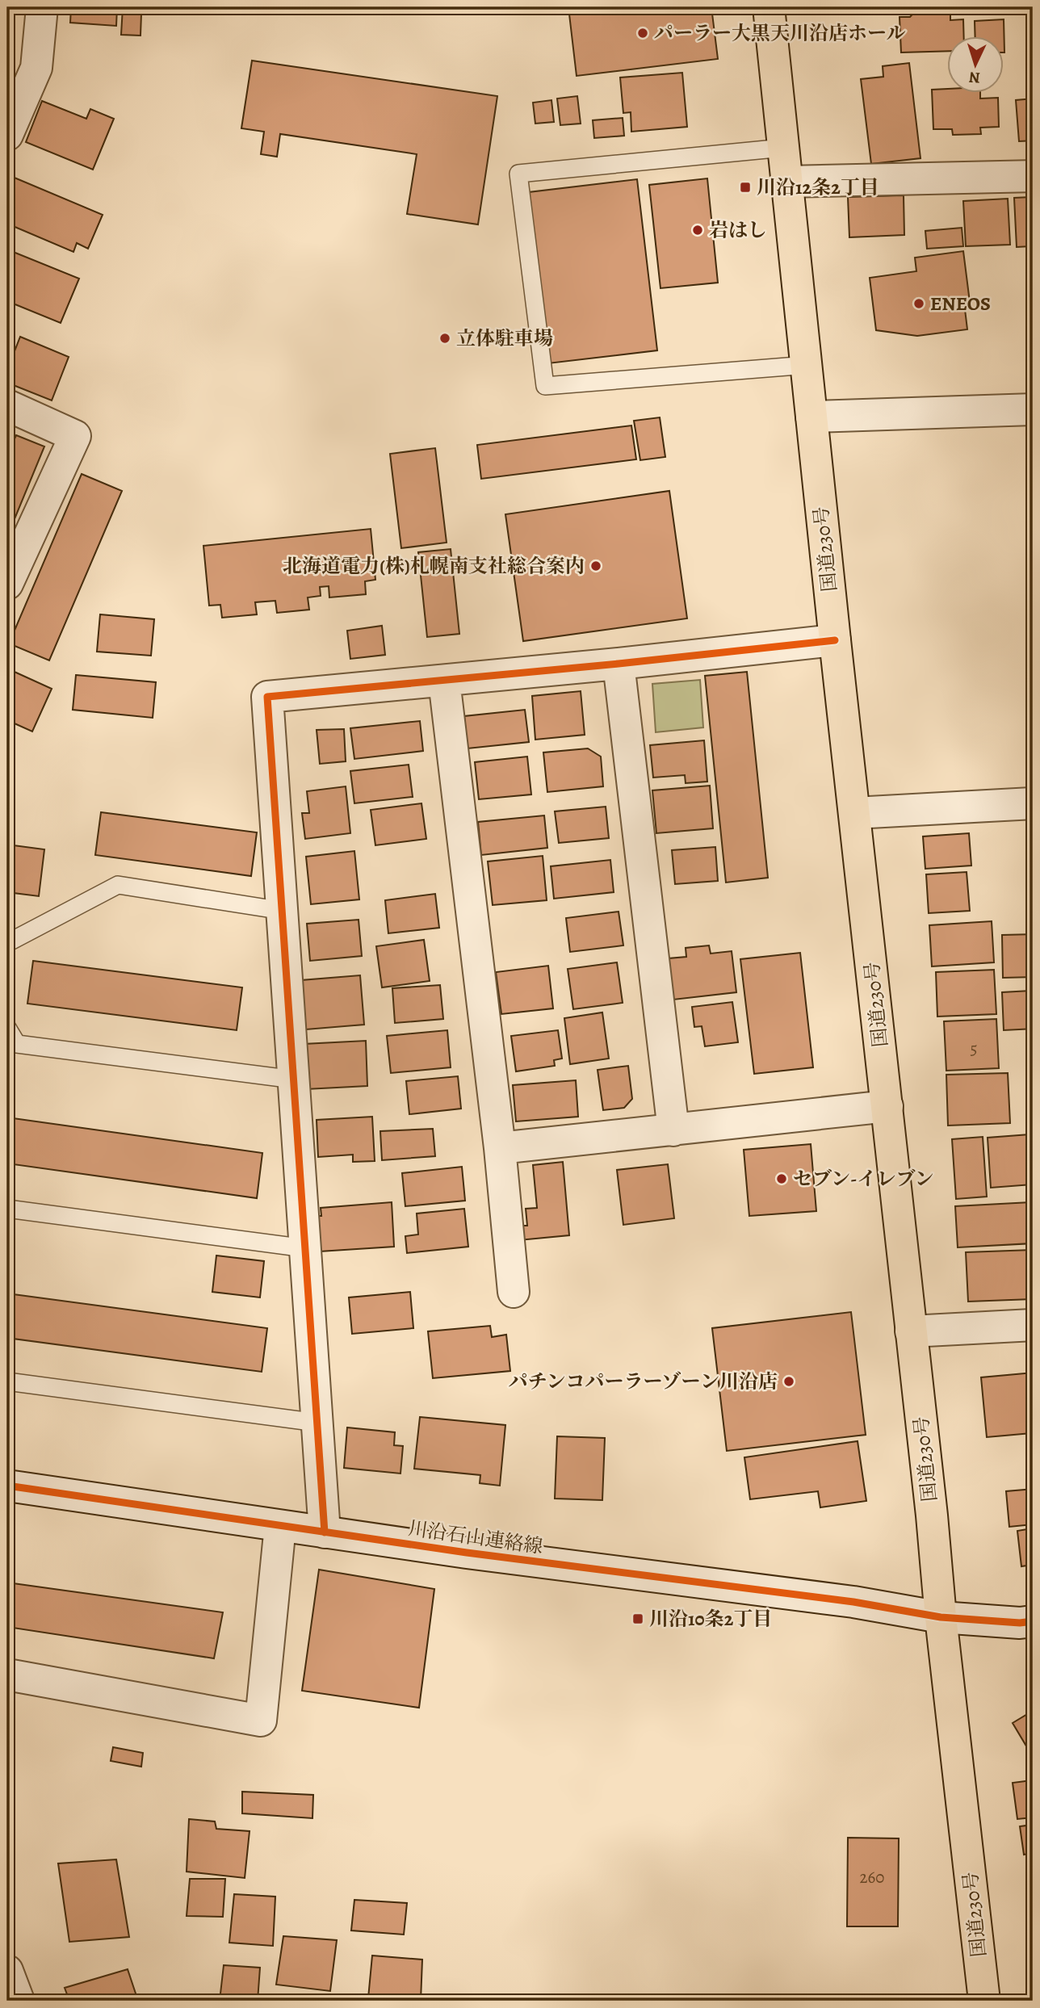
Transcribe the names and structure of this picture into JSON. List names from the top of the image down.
{
  "streets": {
    "highway": ["国道230号"],
    "street": ["川沿石山連絡線"]
  },
  "crossings": [
    ["国道230号", "川沿石山連絡線"]
  ],
  "places": {
    "other": [
      "パーラー大黒天川沿店ホール",
      "岩はし",
      "ENEOS",
      "立体駐車場",
      "北海道電力(株)札幌南支社総合案内",
      "セブン-イレブン",
      "パチンコパーラーゾーン川沿店"
    ],
    "transit": ["川沿12条2丁目", "川沿10条2丁目"]
  },
  "house_numbers": ["5", "260"],
  "north": "bottom"
}
